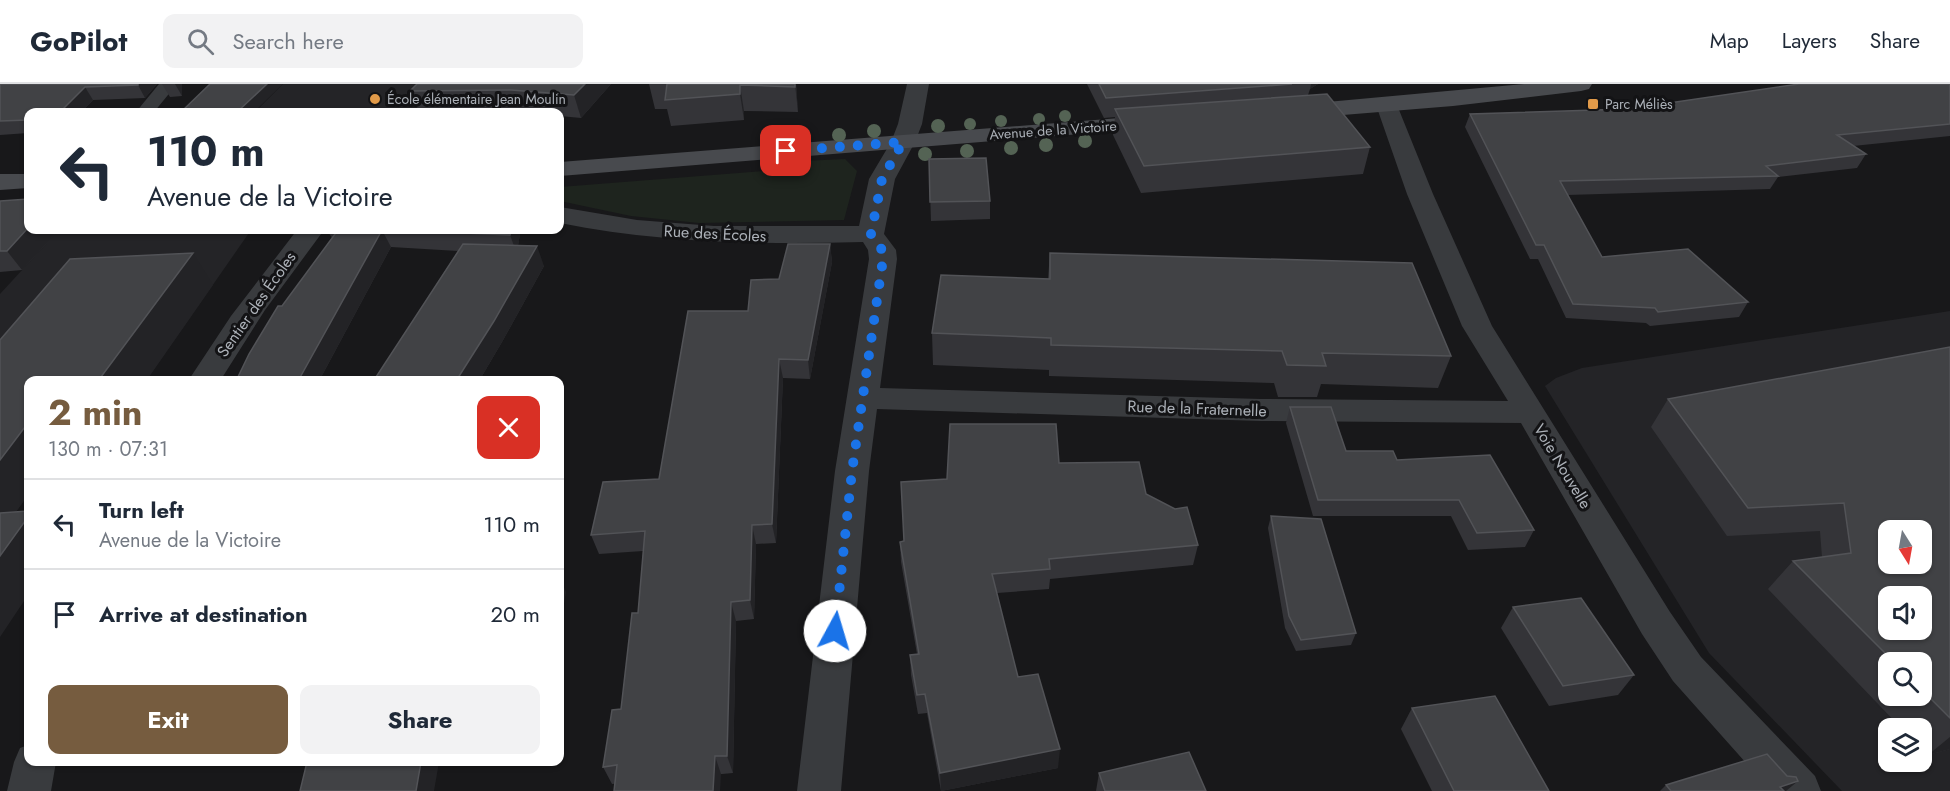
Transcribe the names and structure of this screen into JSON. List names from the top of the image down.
{
  "streets": {
    "street": [
      "Avenue de la Victoire",
      "Rue des Écoles",
      "Sentier des Écoles",
      "Rue de la Fraternelle",
      "Voie Nouvelle"
    ]
  },
  "crossings": [
    ["Rue de la Fraternelle", "Voie Nouvelle"]
  ],
  "places": {
    "other": ["École élémentaire Jean Moulin"],
    "transit": ["Parc Méliès"]
  },
  "north": "bottom",
  "page": {
    "header": "GoPilot",
    "search": "Search here",
    "nav": ["Map", "Layers", "Share"],
    "turn": ["110 m", "Avenue de la Victoire"],
    "heading": ["2 min", "130 m · 07:31"],
    "list": [
      {
        "name": "Turn left",
        "note": "Avenue de la Victoire",
        "value": "110 m"
      },
      {
        "name": "Arrive at destination",
        "value": "20 m"
      }
    ],
    "buttons": ["Exit", "Share"]
  }
}
